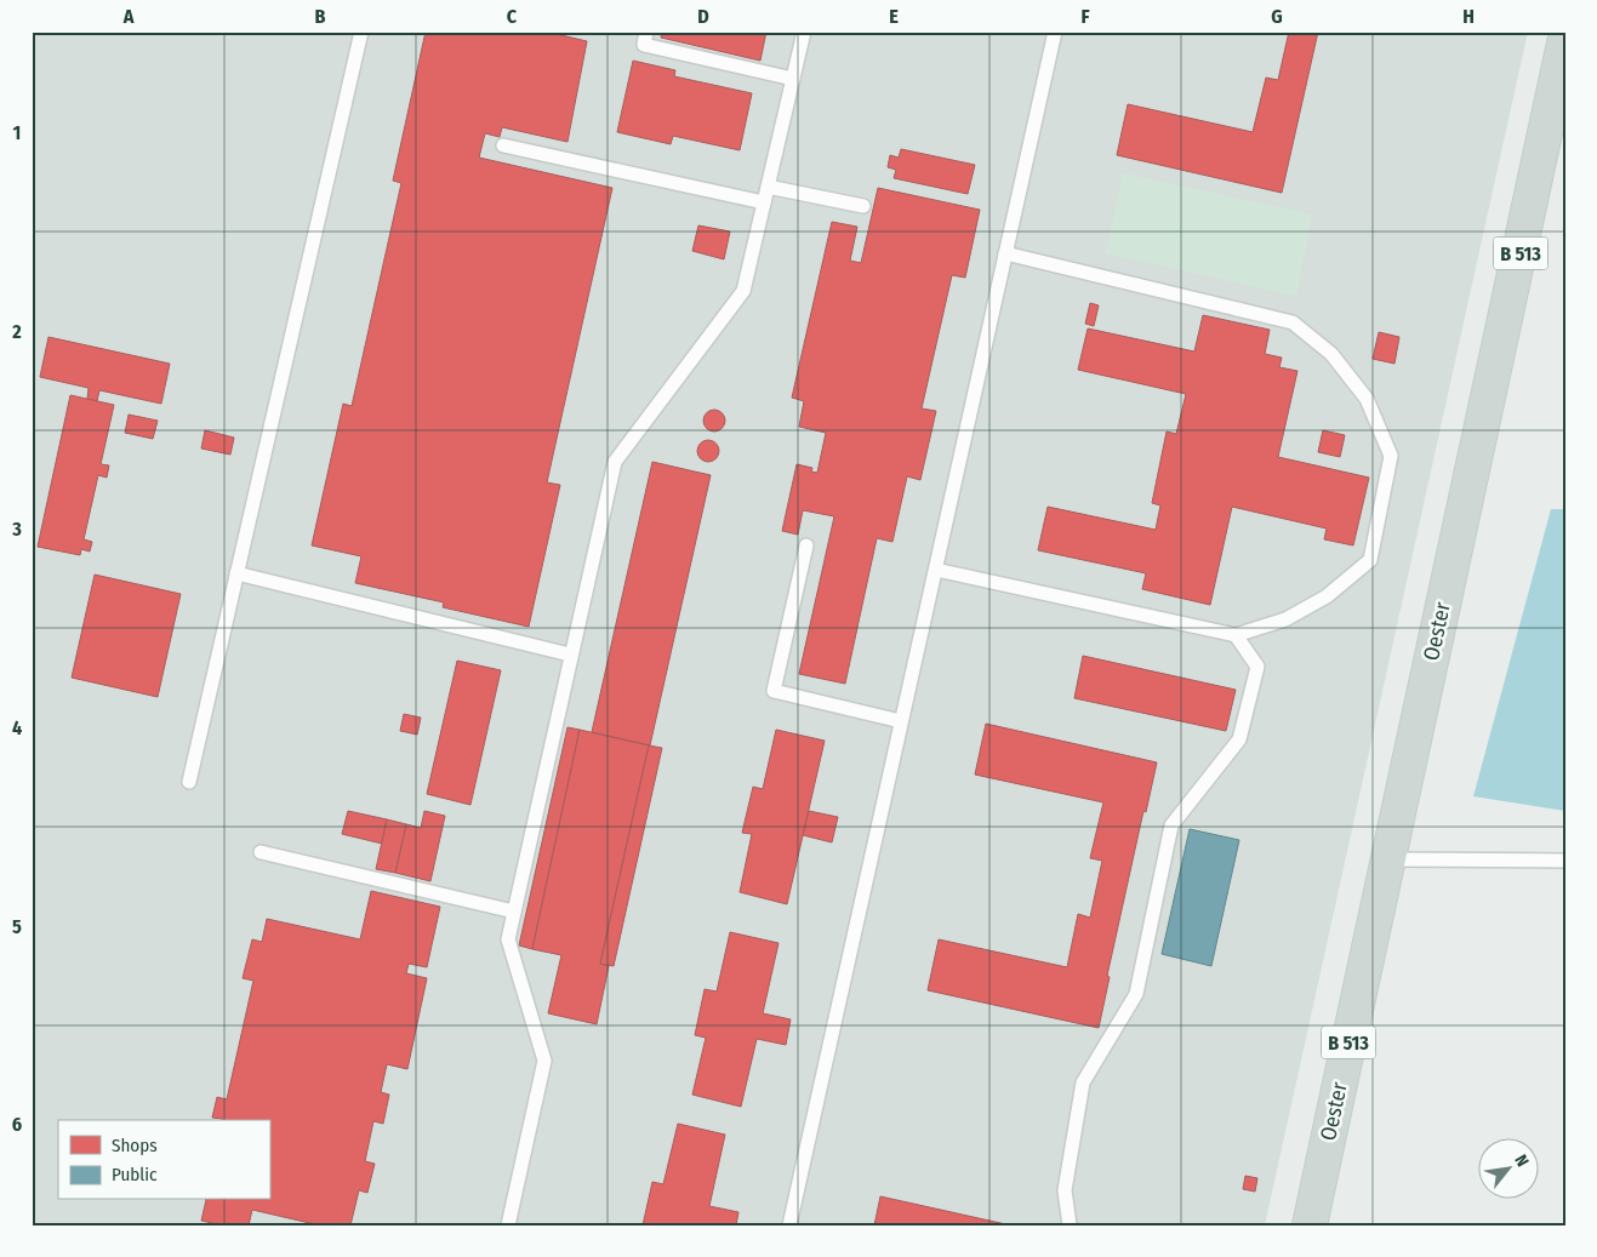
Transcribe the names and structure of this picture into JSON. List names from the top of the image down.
{
  "streets": {
    "main road": ["B 513", "Oester"]
  },
  "legend": ["Shops", "Public"],
  "north": "top right",
  "grid": {
    "columns": [
      "A",
      "B",
      "C",
      "D",
      "E",
      "F",
      "G",
      "H"
    ],
    "rows": [
      "1",
      "2",
      "3",
      "4",
      "5",
      "6"
    ]
  }
}
